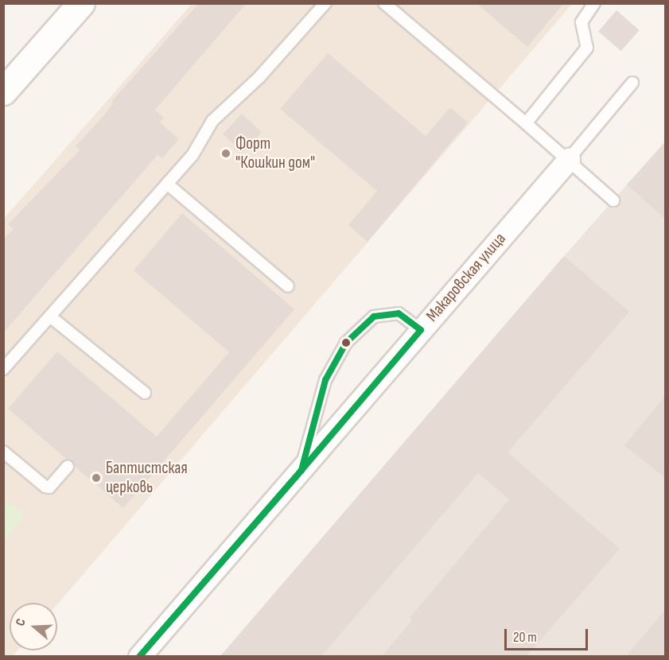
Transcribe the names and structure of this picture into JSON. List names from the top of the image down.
{
  "streets": {
    "street": ["Макаровская улица"]
  },
  "places": ["Форт \"Кошкин дом\"", "Баптистская церковь"],
  "scale_bar": "20 m",
  "north": "left"
}
